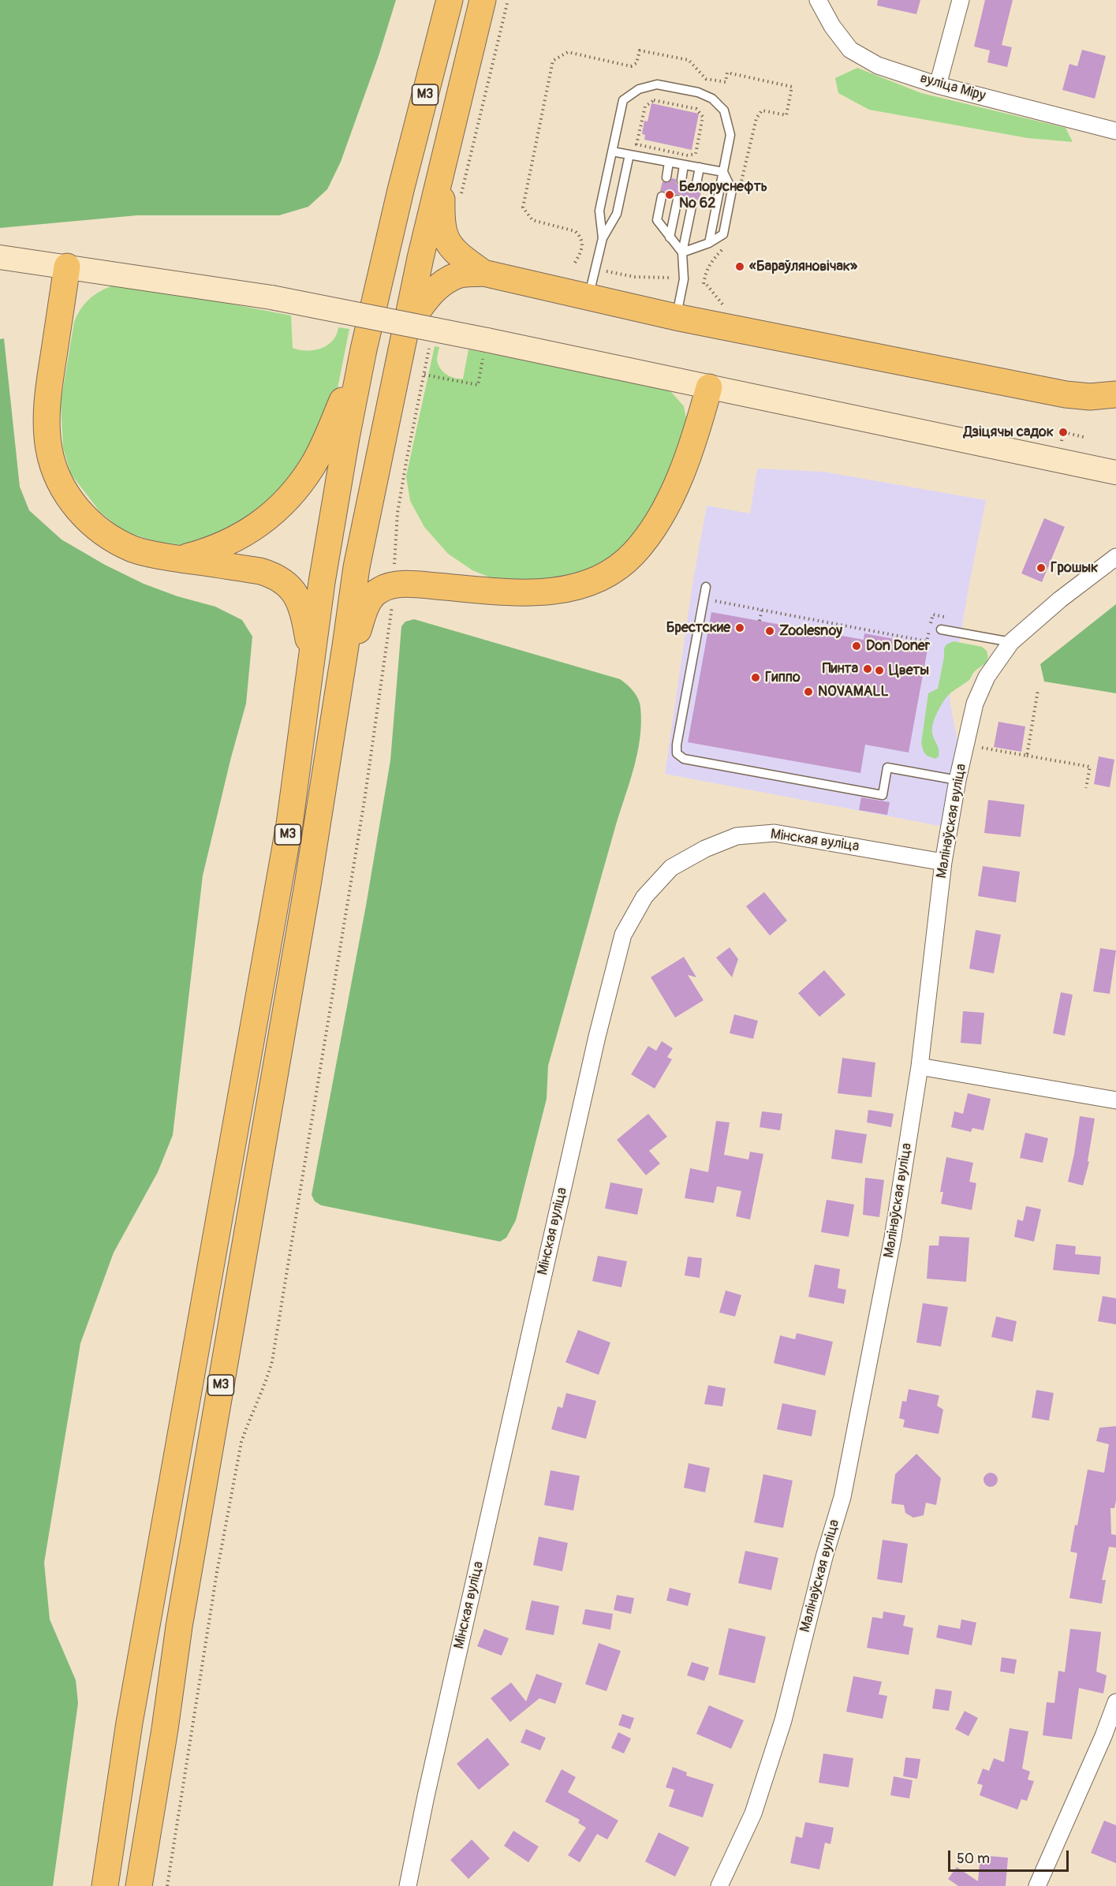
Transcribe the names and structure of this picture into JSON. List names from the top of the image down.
{
  "streets": {
    "highway": ["М3"],
    "street": ["вуліца Міру", "Малінаўская вуліца", "Мінская вуліца"]
  },
  "crossings": [
    ["Малінаўская вуліца", "Мінская вуліца"]
  ],
  "places": [
    "Белоруснефть № 62",
    "«Бараўляновічак»",
    "Дзіцячы садок",
    "Грошык",
    "Брестские",
    "Zoolesnoy",
    "Don Doner",
    "Пинта",
    "Цветы",
    "Гиппо",
    "NOVAMALL"
  ],
  "scale_bar": "50 m"
}
